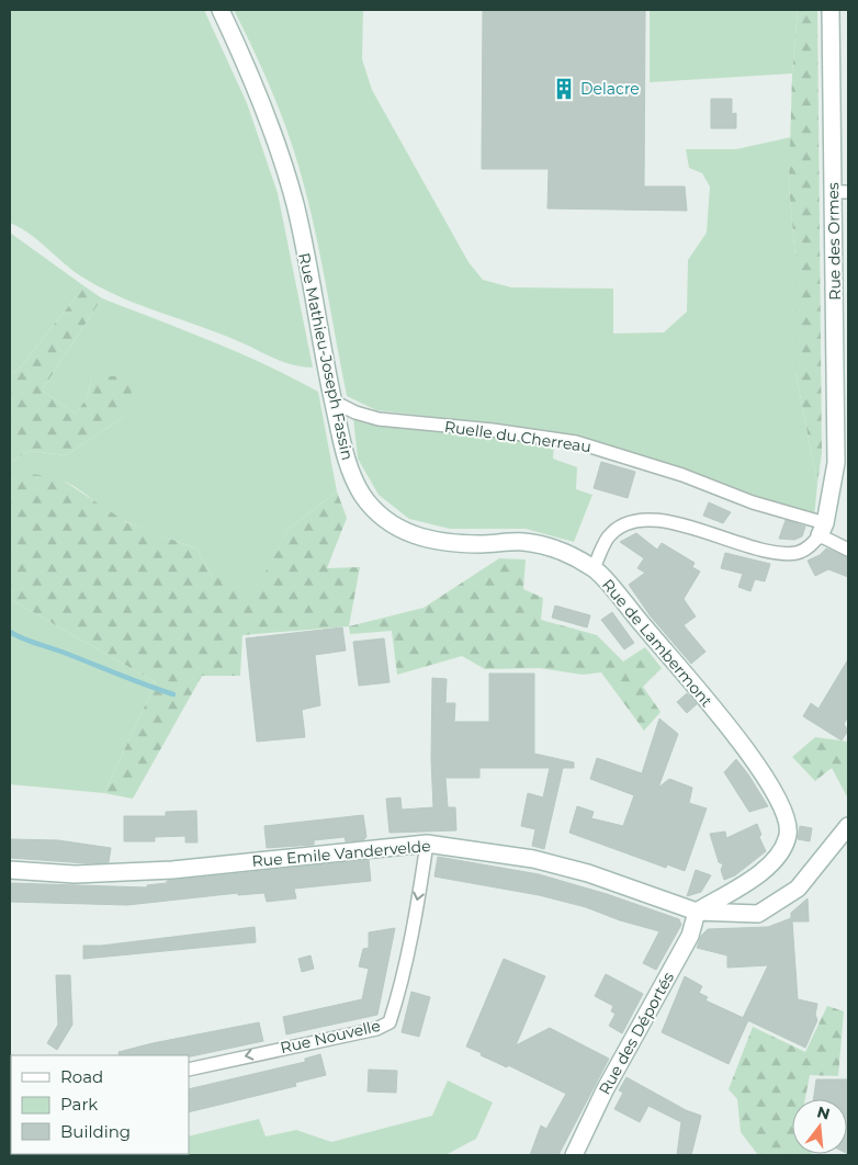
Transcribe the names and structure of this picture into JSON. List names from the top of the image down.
{
  "streets": {
    "street": [
      "Rue des Ormes",
      "Rue Mathieu-Joseph Fassin",
      "Ruelle du Cherreau",
      "Rue de Lambermont",
      "Rue Emile Vandervelde",
      "Rue des Déportés",
      "Rue Nouvelle"
    ]
  },
  "crossings": [
    ["Rue des Ormes", "Ruelle du Cherreau"],
    ["Rue des Ormes", "Rue de Lambermont"],
    ["Rue Mathieu-Joseph Fassin", "Ruelle du Cherreau"],
    ["Rue Mathieu-Joseph Fassin", "Rue de Lambermont"],
    ["Ruelle du Cherreau", "Rue de Lambermont"],
    ["Rue de Lambermont", "Rue Emile Vandervelde"],
    ["Rue de Lambermont", "Rue des Déportés"],
    ["Rue Emile Vandervelde", "Rue des Déportés"],
    ["Rue Emile Vandervelde", "Rue Nouvelle"]
  ],
  "one_way": ["Rue Nouvelle"],
  "places": {
    "building": ["Delacre"]
  },
  "legend": ["Road", "Park", "Building"],
  "north": "top"
}
